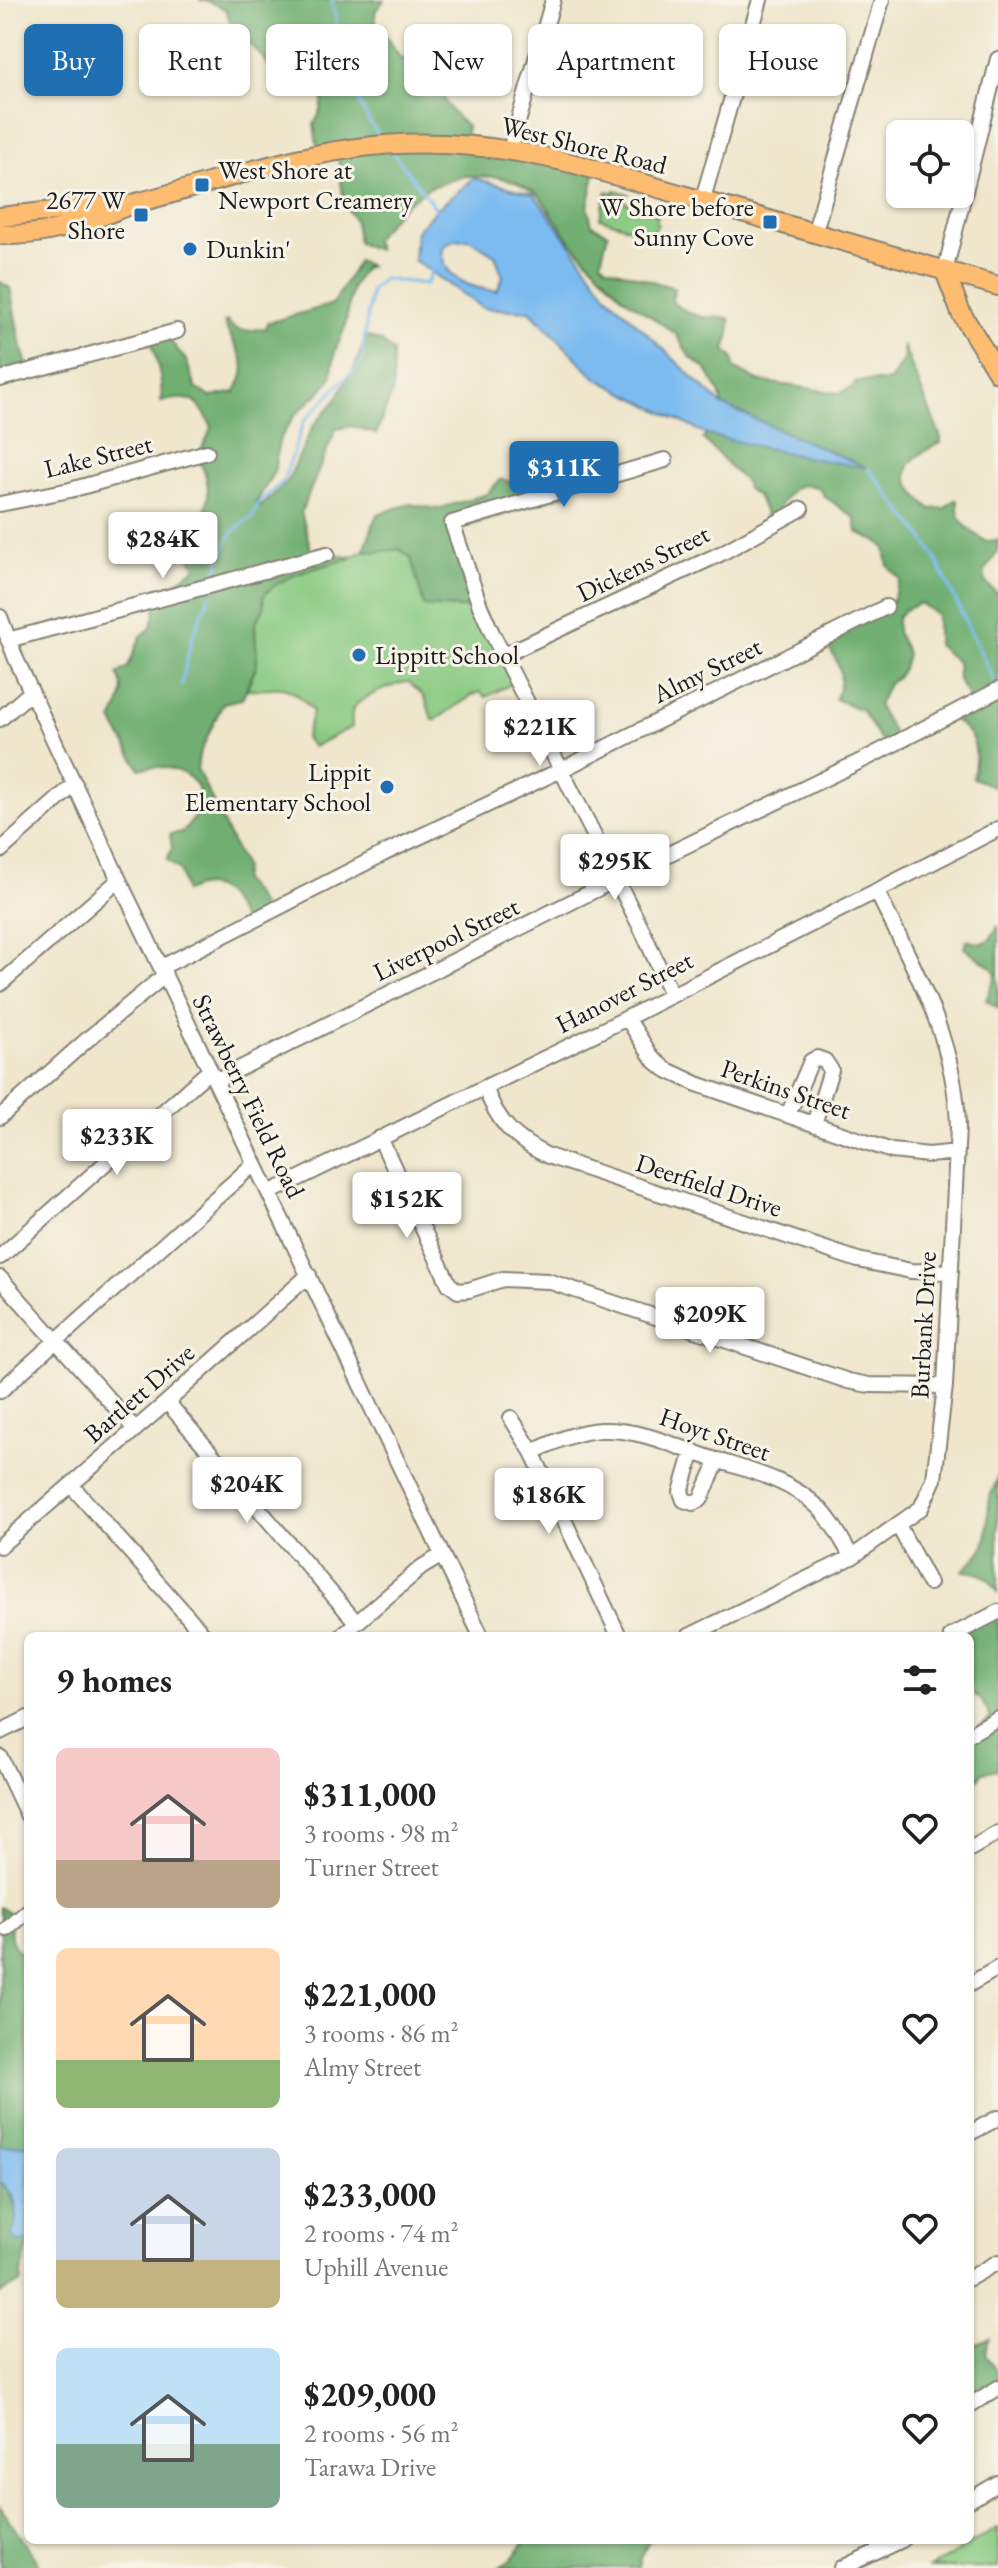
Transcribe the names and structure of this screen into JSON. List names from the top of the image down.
{
  "streets": {
    "main road": ["West Shore Road"],
    "street": [
      "Lake Street",
      "Dickens Street",
      "Almy Street",
      "Liverpool Street",
      "Hanover Street",
      "Perkins Street",
      "Strawberry Field Road",
      "Deerfield Drive",
      "Burbank Drive",
      "Bartlett Drive",
      "Hoyt Street"
    ]
  },
  "crossings": [
    ["Almy Street", "Strawberry Field Road"],
    ["Liverpool Street", "Strawberry Field Road"],
    ["Hanover Street", "Perkins Street"],
    ["Hanover Street", "Strawberry Field Road"],
    ["Hanover Street", "Deerfield Drive"],
    ["Hanover Street", "Burbank Drive"],
    ["Perkins Street", "Burbank Drive"],
    ["Strawberry Field Road", "Bartlett Drive"],
    ["Deerfield Drive", "Burbank Drive"],
    ["Burbank Drive", "Hoyt Street"]
  ],
  "places": {
    "transit": ["West Shore at Newport Creamery", "2677 W Shore", "W Shore before Sunny Cove"],
    "other": ["Dunkin'", "Lippitt School", "Lippit Elementary School"]
  },
  "page": {
    "chip": [
      "Buy",
      "Rent",
      "Filters",
      "New",
      "Apartment",
      "House"
    ],
    "price": [
      "$311K",
      "$284K",
      "$221K",
      "$295K",
      "$233K",
      "$152K",
      "$209K",
      "$204K",
      "$186K"
    ],
    "heading": "9 homes",
    "list": [
      {
        "name": "$311,000",
        "note": "3 rooms · 98 m² · Turner Street"
      },
      {
        "name": "$221,000",
        "note": "3 rooms · 86 m² · Almy Street"
      },
      {
        "name": "$233,000",
        "note": "2 rooms · 74 m² · Uphill Avenue"
      },
      {
        "name": "$209,000",
        "note": "2 rooms · 56 m² · Tarawa Drive"
      }
    ]
  }
}
